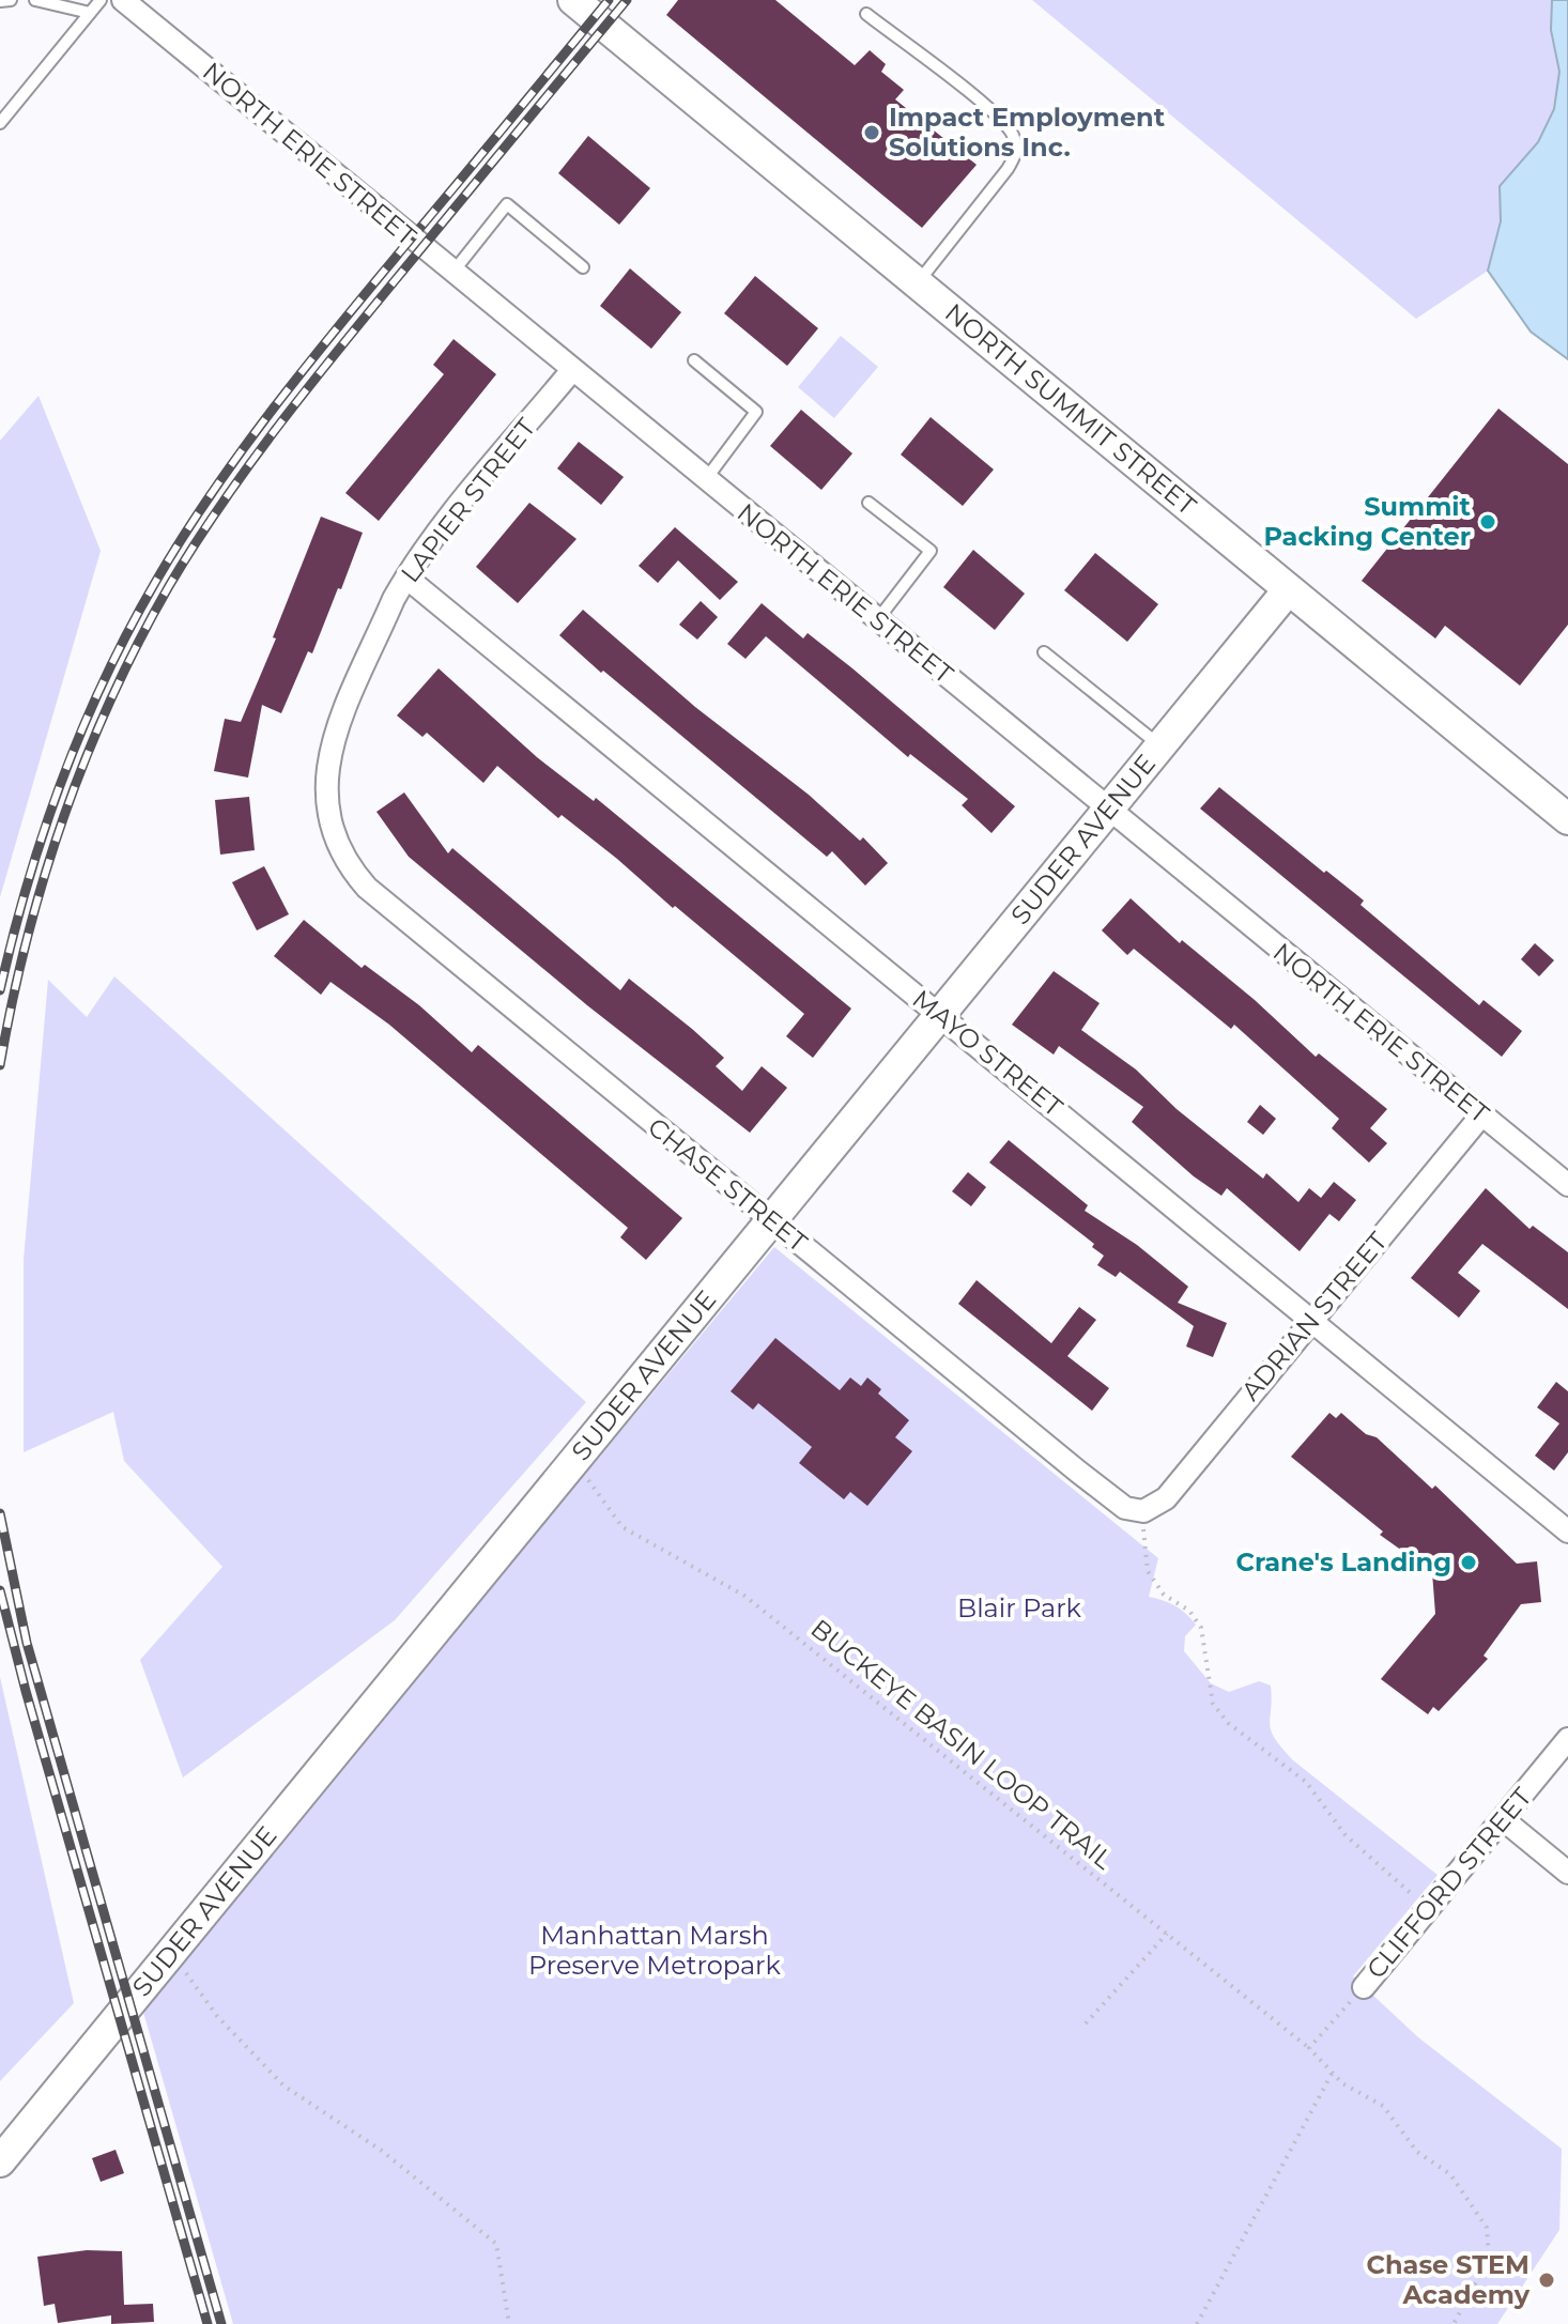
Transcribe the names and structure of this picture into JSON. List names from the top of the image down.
{
  "streets": {
    "street": [
      "NORTH ERIE STREET",
      "NORTH SUMMIT STREET",
      "LAPIER STREET",
      "SUDER AVENUE",
      "MAYO STREET",
      "CHASE STREET",
      "ADRIAN STREET",
      "CLIFFORD STREET"
    ],
    "path": ["BUCKEYE BASIN LOOP TRAIL"]
  },
  "crossings": [
    ["NORTH ERIE STREET", "LAPIER STREET"],
    ["NORTH ERIE STREET", "SUDER AVENUE"],
    ["NORTH ERIE STREET", "ADRIAN STREET"],
    ["NORTH SUMMIT STREET", "SUDER AVENUE"],
    ["LAPIER STREET", "MAYO STREET"],
    ["LAPIER STREET", "CHASE STREET"],
    ["SUDER AVENUE", "MAYO STREET"],
    ["SUDER AVENUE", "CHASE STREET"],
    ["MAYO STREET", "ADRIAN STREET"],
    ["CHASE STREET", "ADRIAN STREET"]
  ],
  "parks": ["Blair Park", "Manhattan Marsh Preserve Metropark"],
  "places": [
    "Impact Employment Solutions Inc.",
    "Summit Packing Center",
    "Crane's Landing",
    "Chase STEM Academy"
  ]
}
